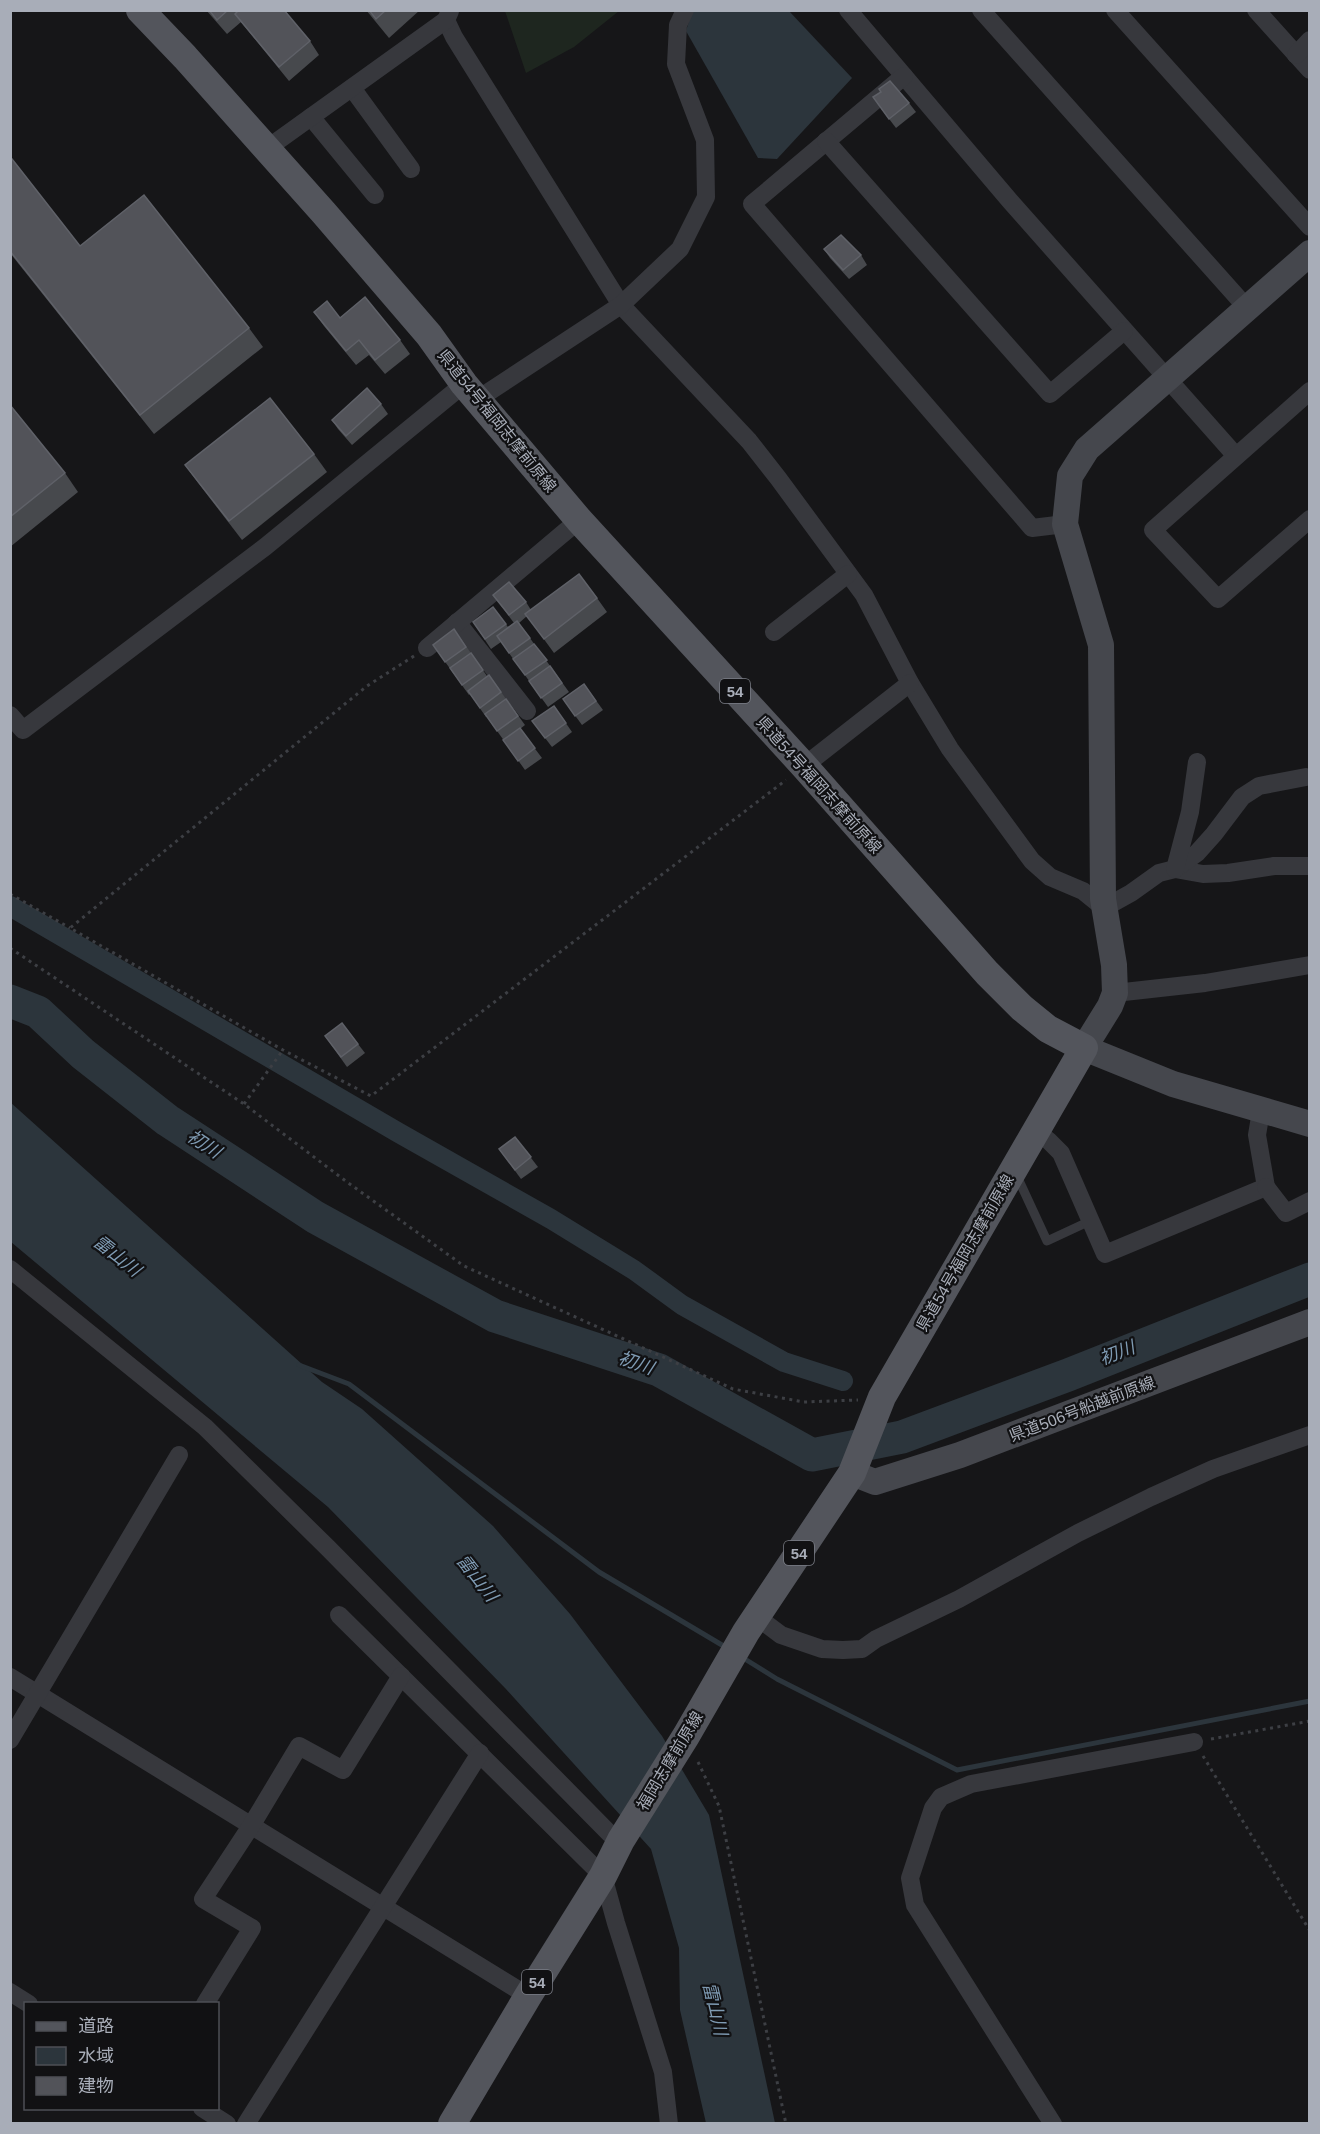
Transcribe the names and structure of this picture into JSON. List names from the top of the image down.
{
  "streets": {
    "main road": ["県道54号福岡志摩前原線", "54", "福岡志摩前原線"],
    "street": ["県道506号船越前原線"]
  },
  "crossings": [
    ["県道54号福岡志摩前原線", "福岡志摩前原線"],
    ["県道506号船越前原線", "福岡志摩前原線"]
  ],
  "water": ["初川", "雷山川"],
  "legend": ["道路", "水域", "建物"]
}
